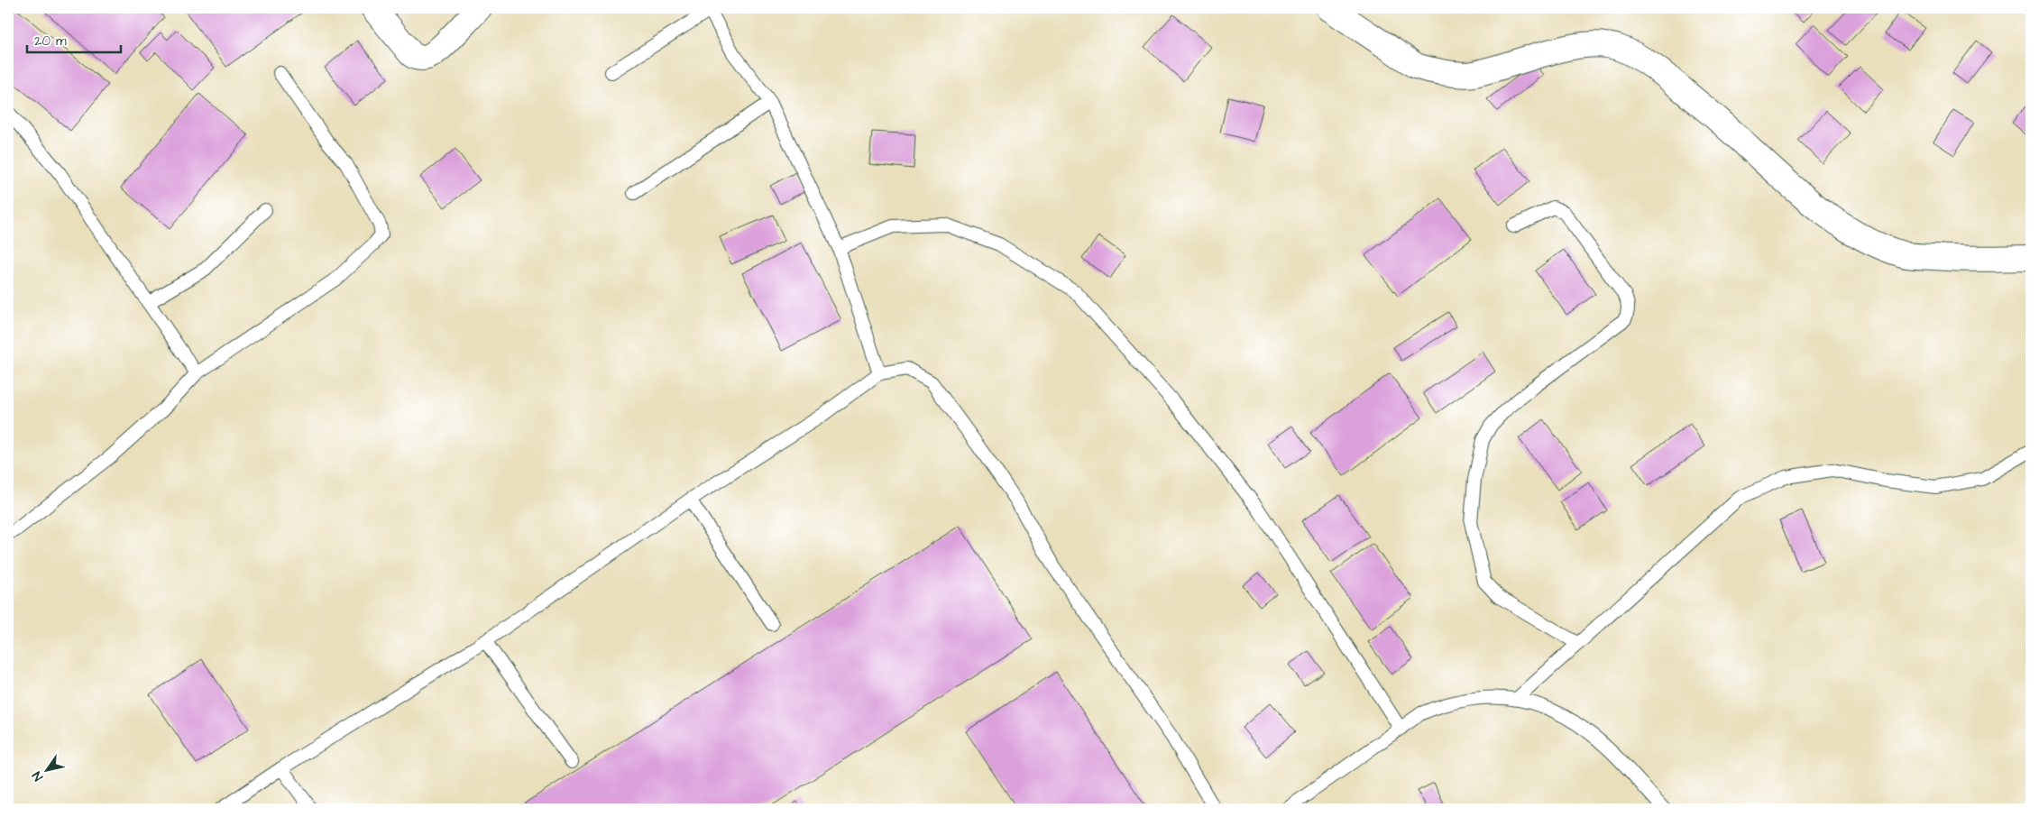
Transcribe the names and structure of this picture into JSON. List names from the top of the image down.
{
  "scale_bar": "20 m",
  "north": "bottom left"
}
